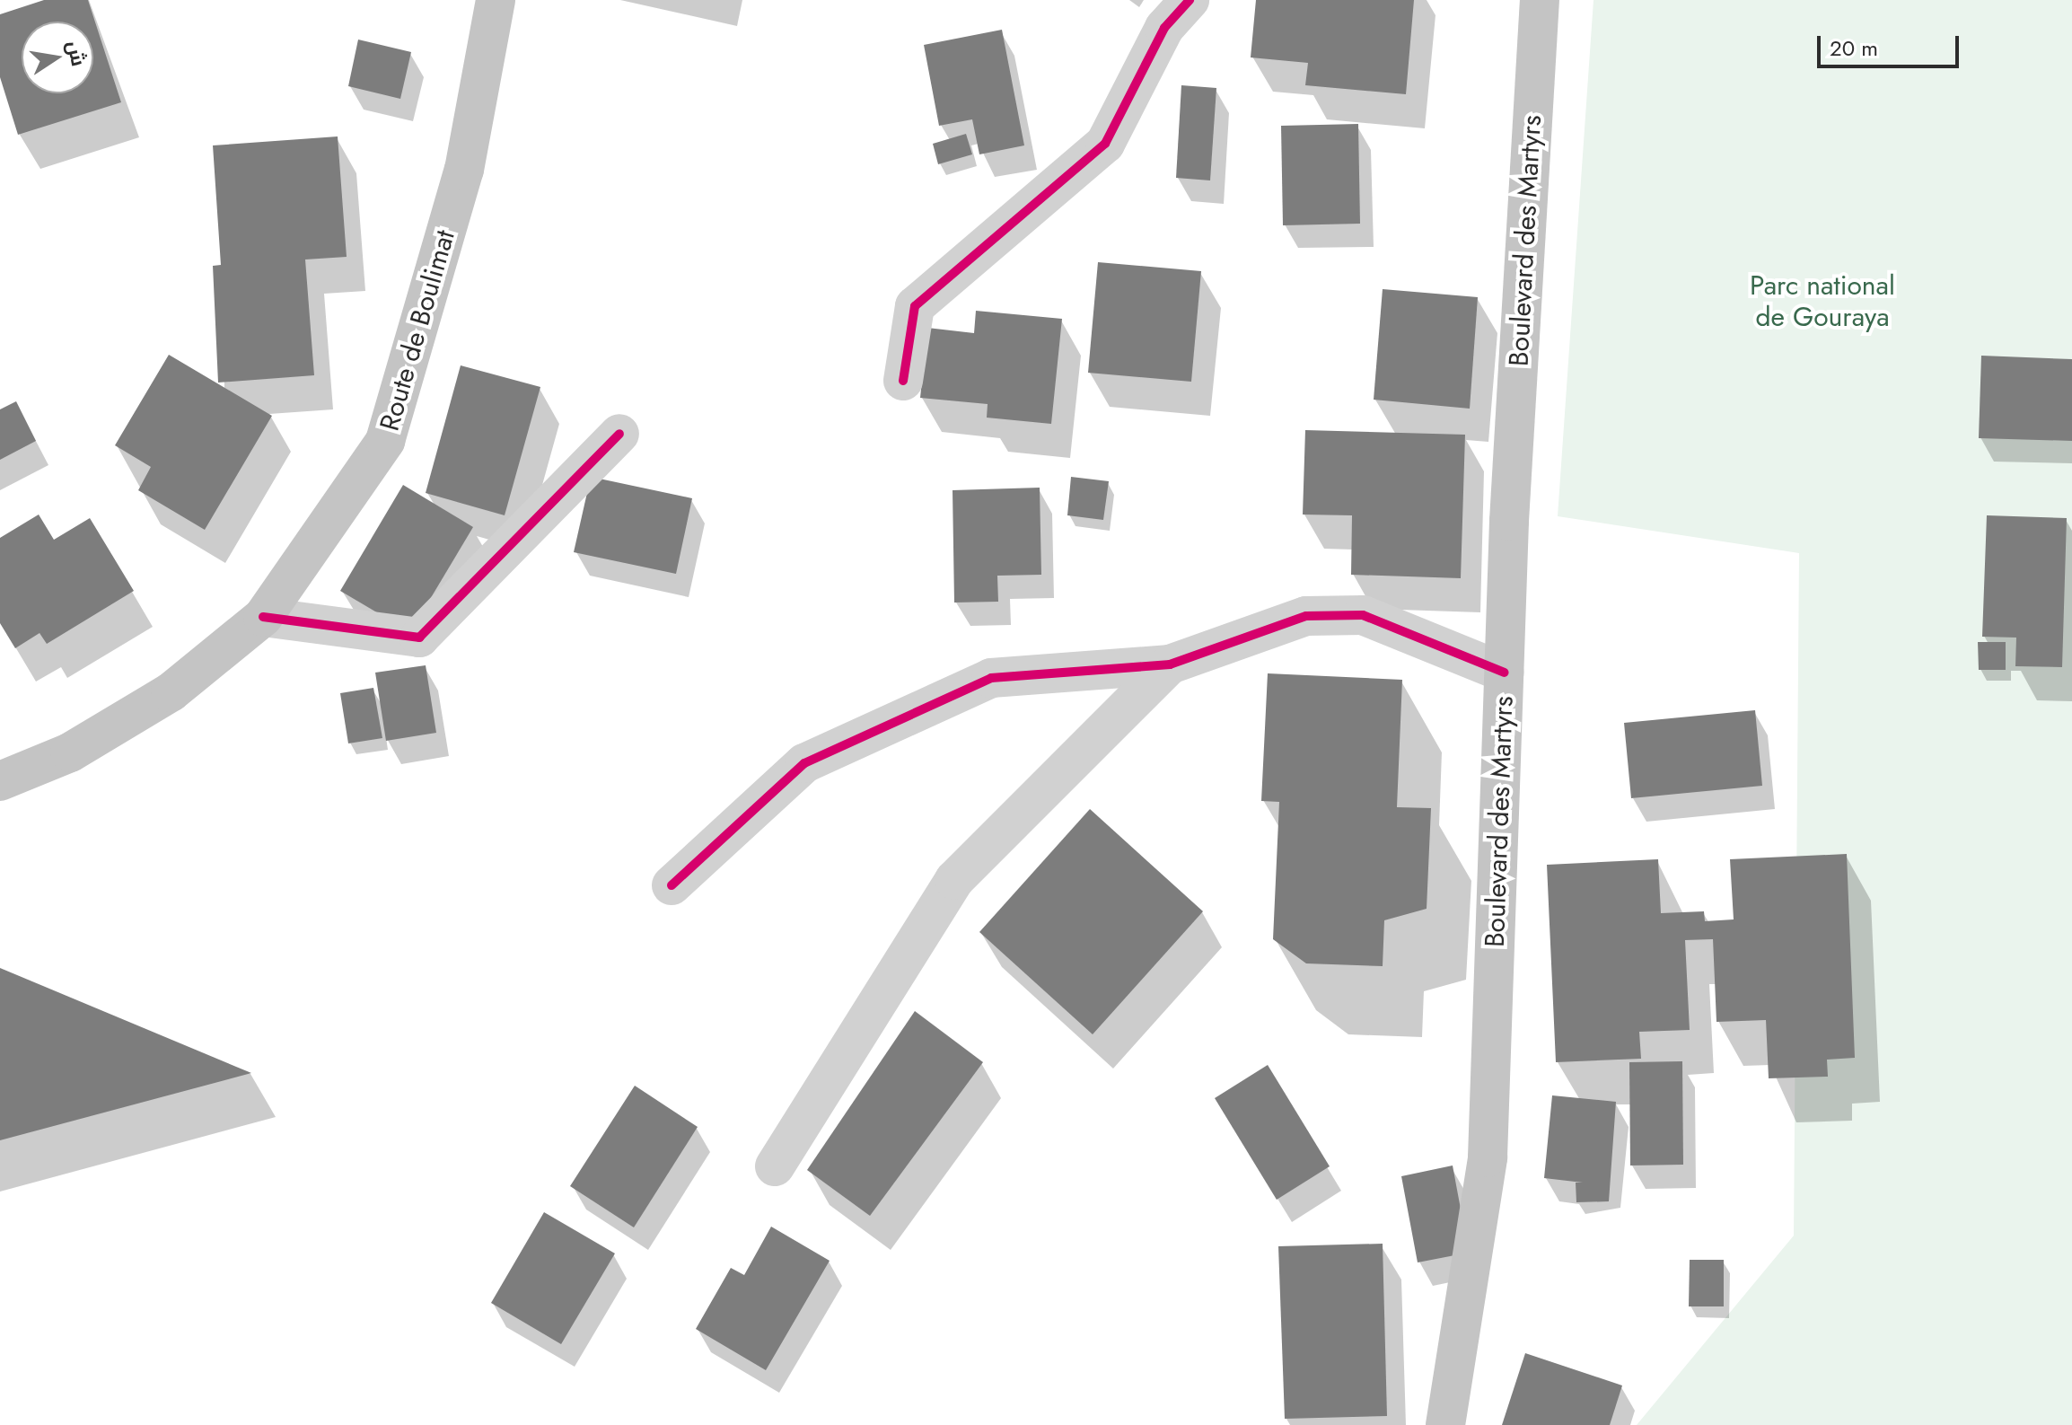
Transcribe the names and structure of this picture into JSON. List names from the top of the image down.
{
  "streets": {
    "main road": ["Boulevard des Martyrs", "Route de Boulimat"]
  },
  "parks": ["Parc national de Gouraya"],
  "scale_bar": "20 m",
  "north": "right"
}
